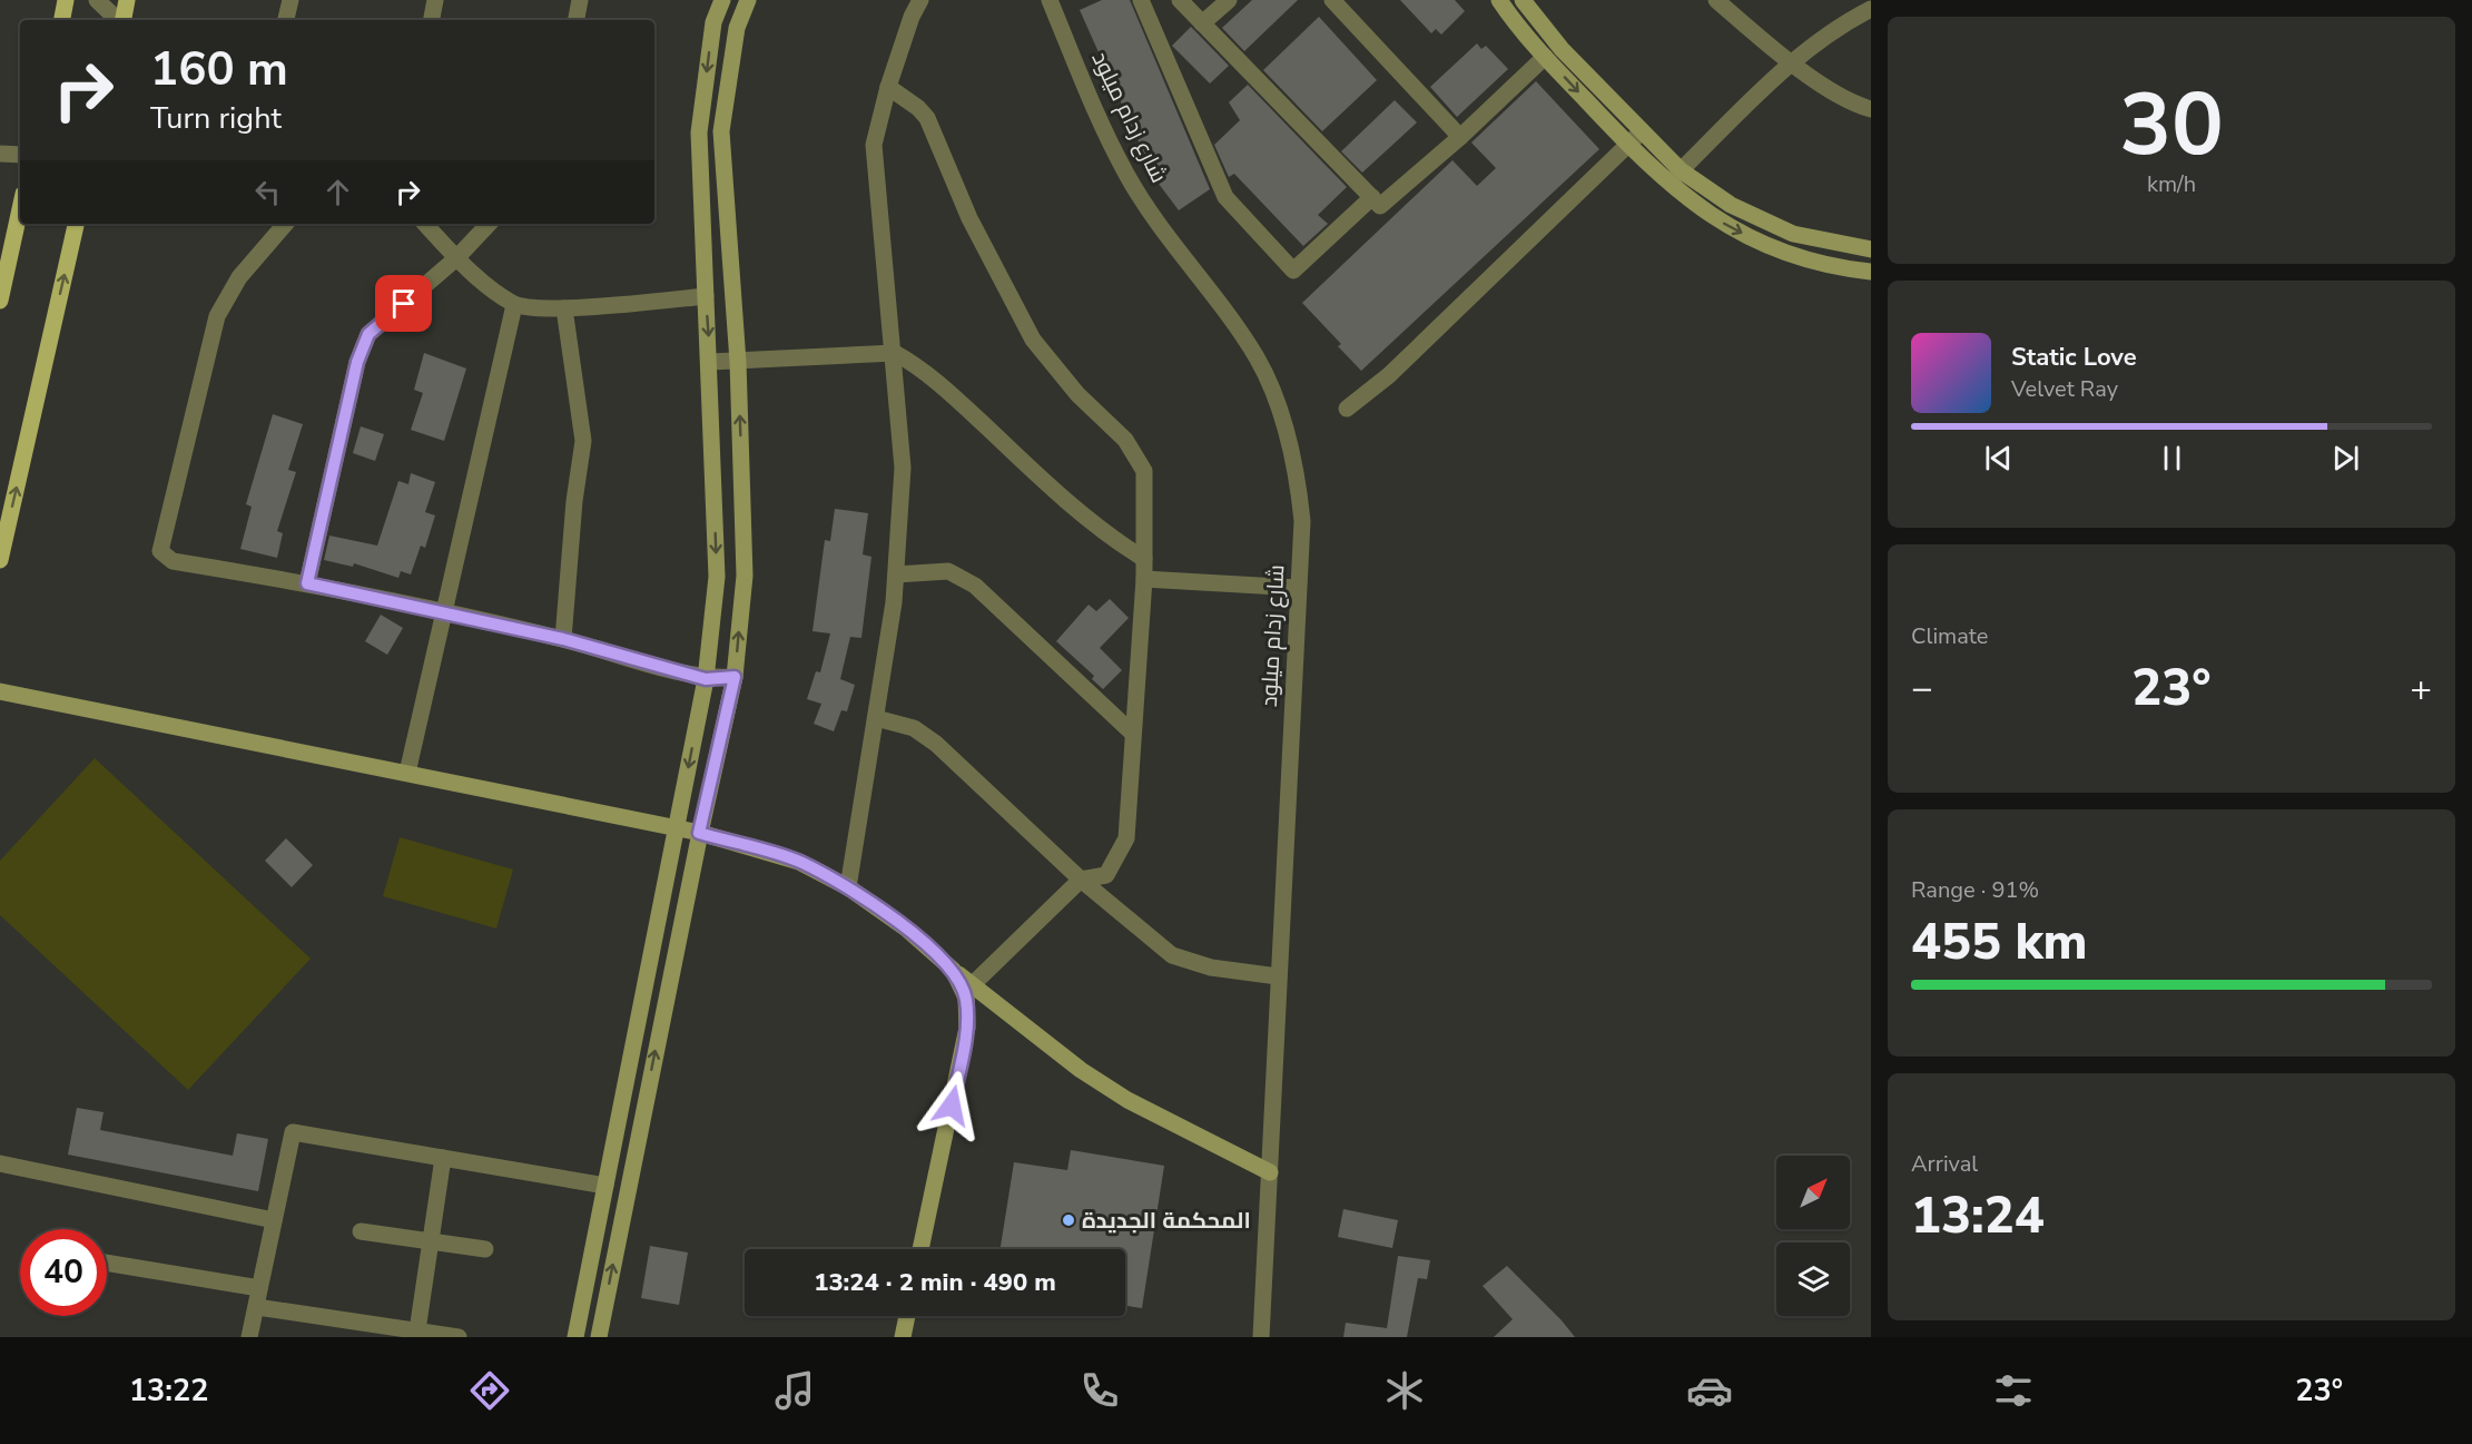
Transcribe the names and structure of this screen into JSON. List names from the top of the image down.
{
  "streets": {
    "street": ["شارع زدام ميلود"]
  },
  "places": ["المحكمة الجديدة"],
  "north": "top right",
  "page": {
    "tile": [
      ["30", "km/h"],
      "Climate",
      ["Range · 91%", "455 km"],
      ["Arrival", "13:24"]
    ],
    "turn": ["160 m", "Turn right"],
    "song": ["Static Love", "Velvet Ray"],
    "heat": ["−", "23°", "+"],
    "limit": "40",
    "trip": "13:24 · 2 min · 490 m",
    "tabs": ["13:22", "23°"]
  }
}
